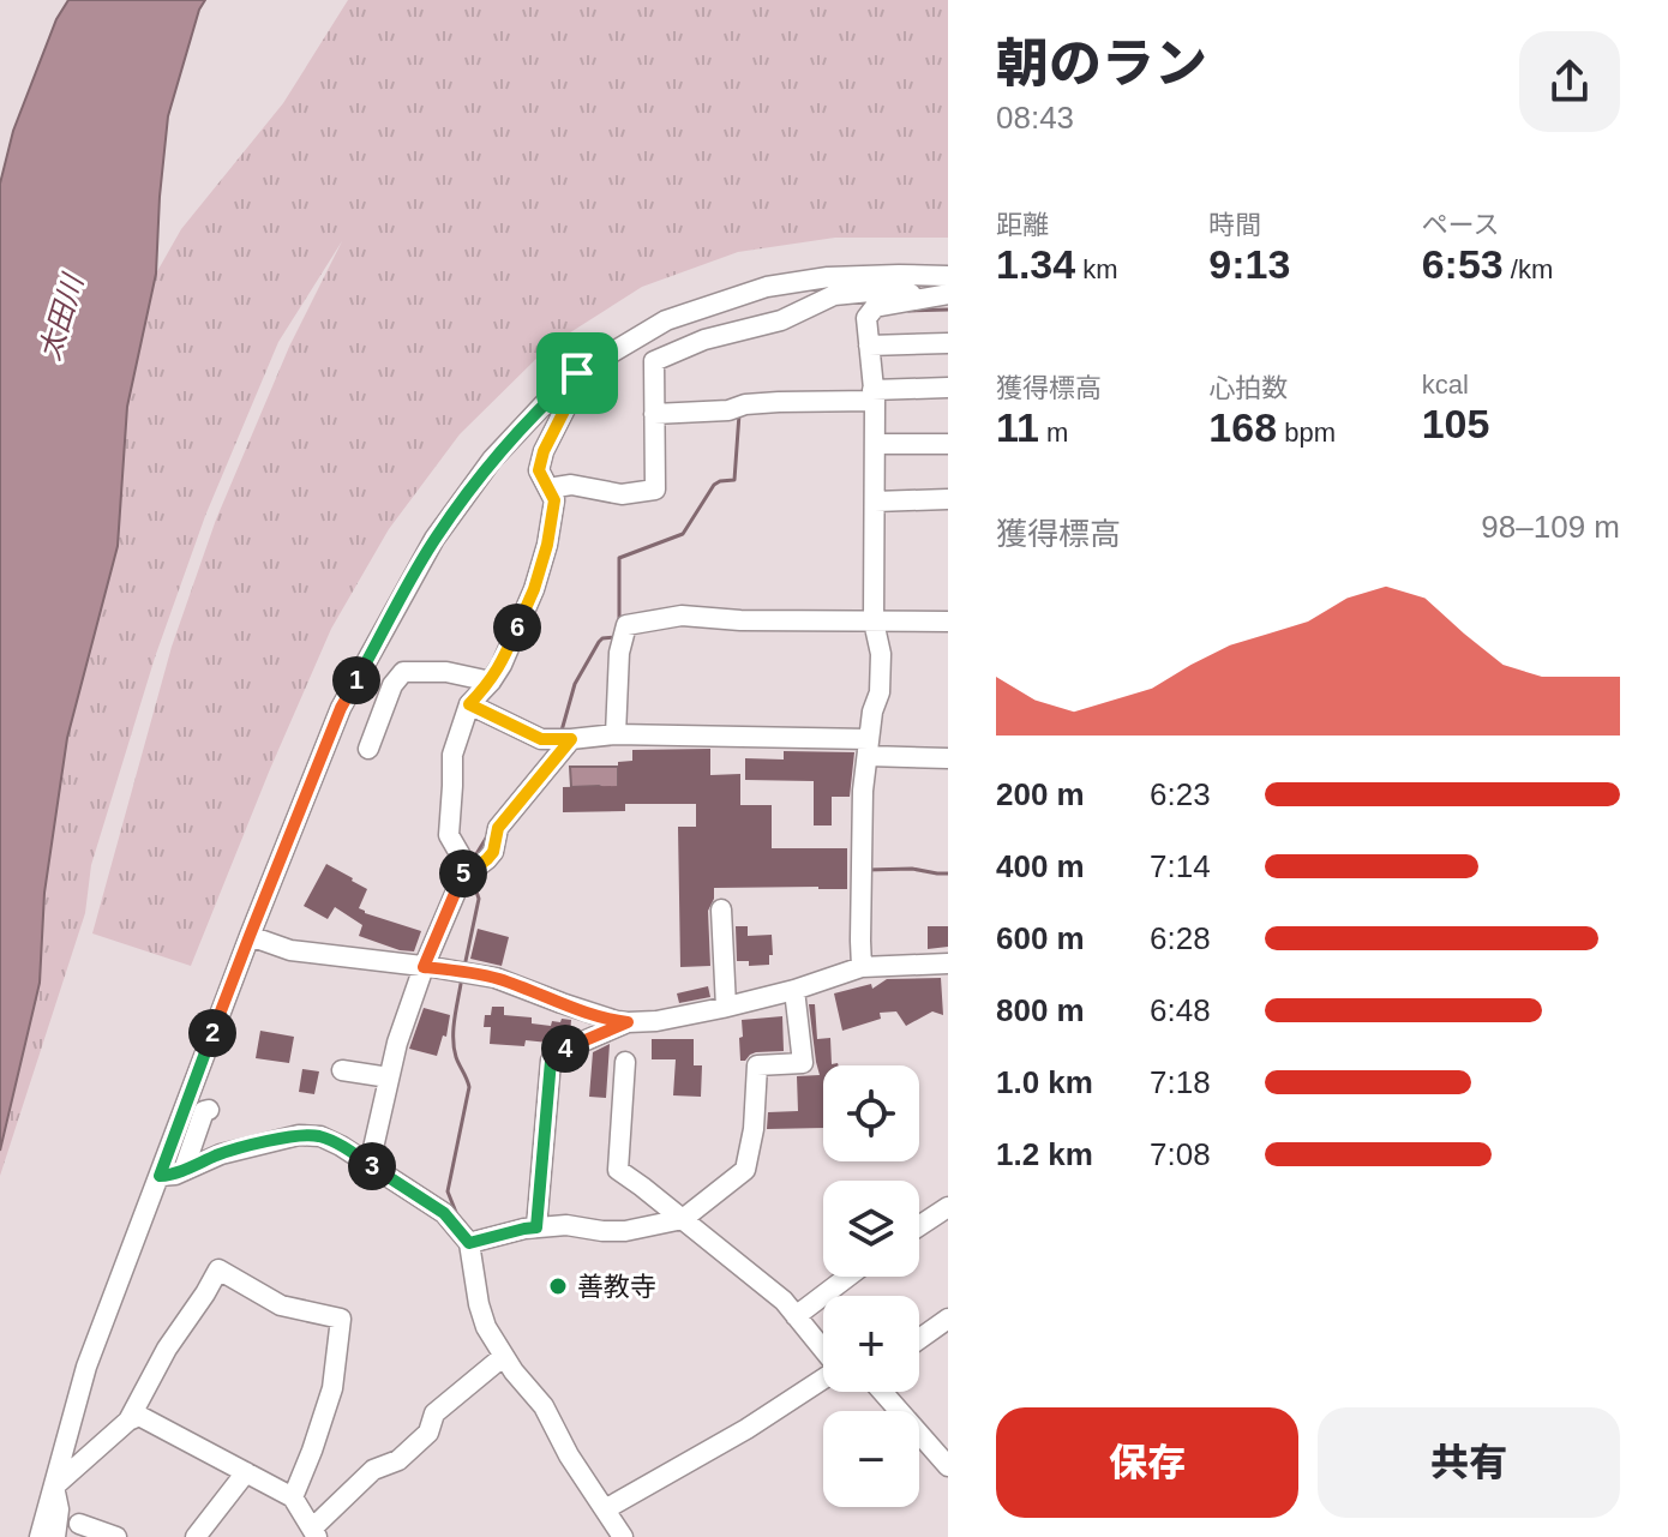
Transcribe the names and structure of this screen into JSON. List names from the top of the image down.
{
  "water": ["太田川"],
  "places": ["善教寺"],
  "page": {
    "heading": ["朝のラン", "08:43"],
    "stats": [
      ["距離", "1.34 km"],
      ["時間", "9:13"],
      ["ペース", "6:53 /km"],
      ["獲得標高", "11 m"],
      ["心拍数", "168 bpm"],
      ["kcal", "105"]
    ],
    "chart": ["獲得標高", "98–109 m"],
    "pins": [
      "6",
      "1",
      "5",
      "2",
      "4",
      "3"
    ],
    "list": [
      {
        "name": "200 m",
        "note": "6:23"
      },
      {
        "name": "400 m",
        "note": "7:14"
      },
      {
        "name": "600 m",
        "note": "6:28"
      },
      {
        "name": "800 m",
        "note": "6:48"
      },
      {
        "name": "1.0 km",
        "note": "7:18"
      },
      {
        "name": "1.2 km",
        "note": "7:08"
      }
    ],
    "map_buttons": ["+", "−"],
    "buttons": ["保存", "共有"]
  }
}
